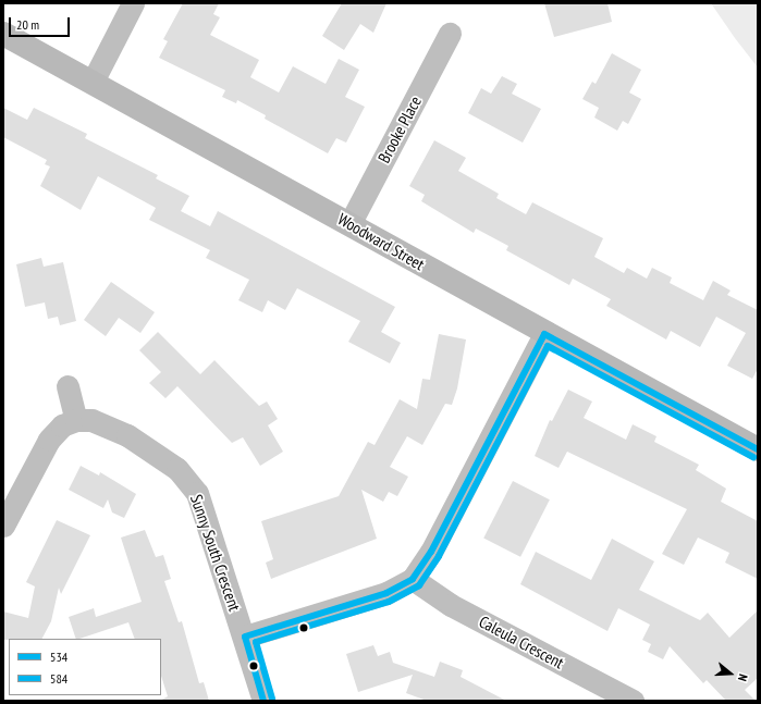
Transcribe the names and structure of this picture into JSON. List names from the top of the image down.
{
  "streets": {
    "street": [
      "Brooke Place",
      "Woodward Street",
      "Sunny South Crescent",
      "Caleula Crescent"
    ]
  },
  "crossings": [
    ["Brooke Place", "Woodward Street"]
  ],
  "lines": ["transit line 534", "transit line 584"],
  "legend": ["534", "584"],
  "scale_bar": "20 m",
  "north": "right"
}
